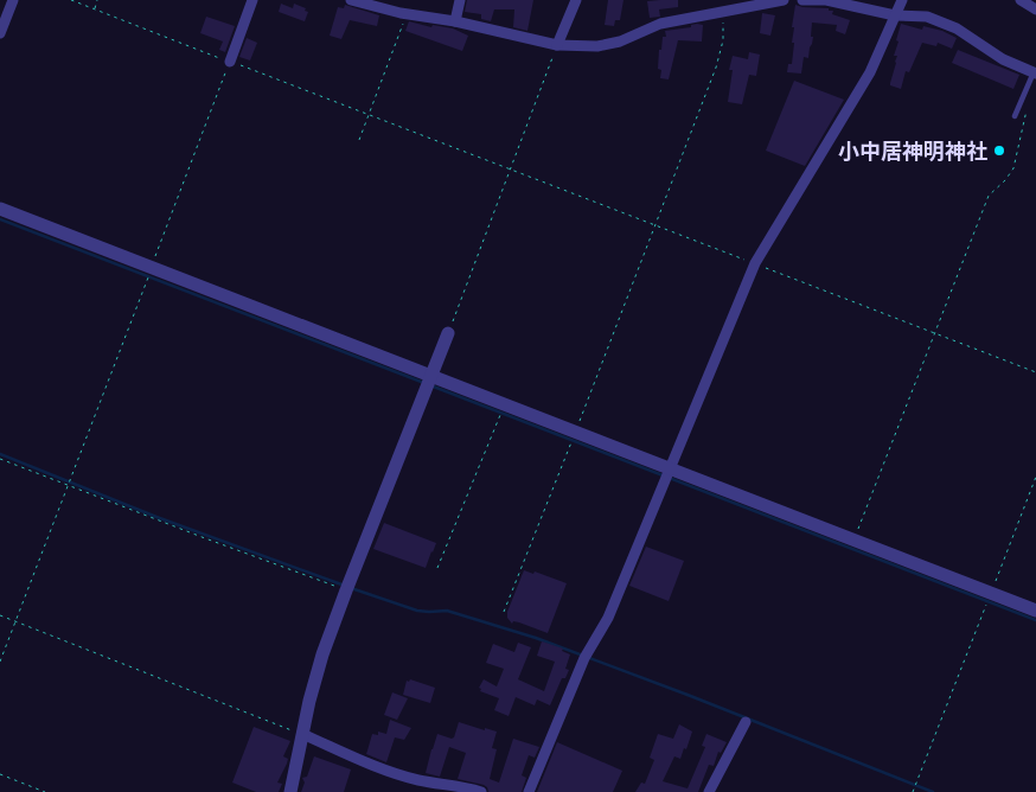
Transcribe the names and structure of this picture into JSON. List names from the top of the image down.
{
  "places": ["小中居神明神社"]
}
